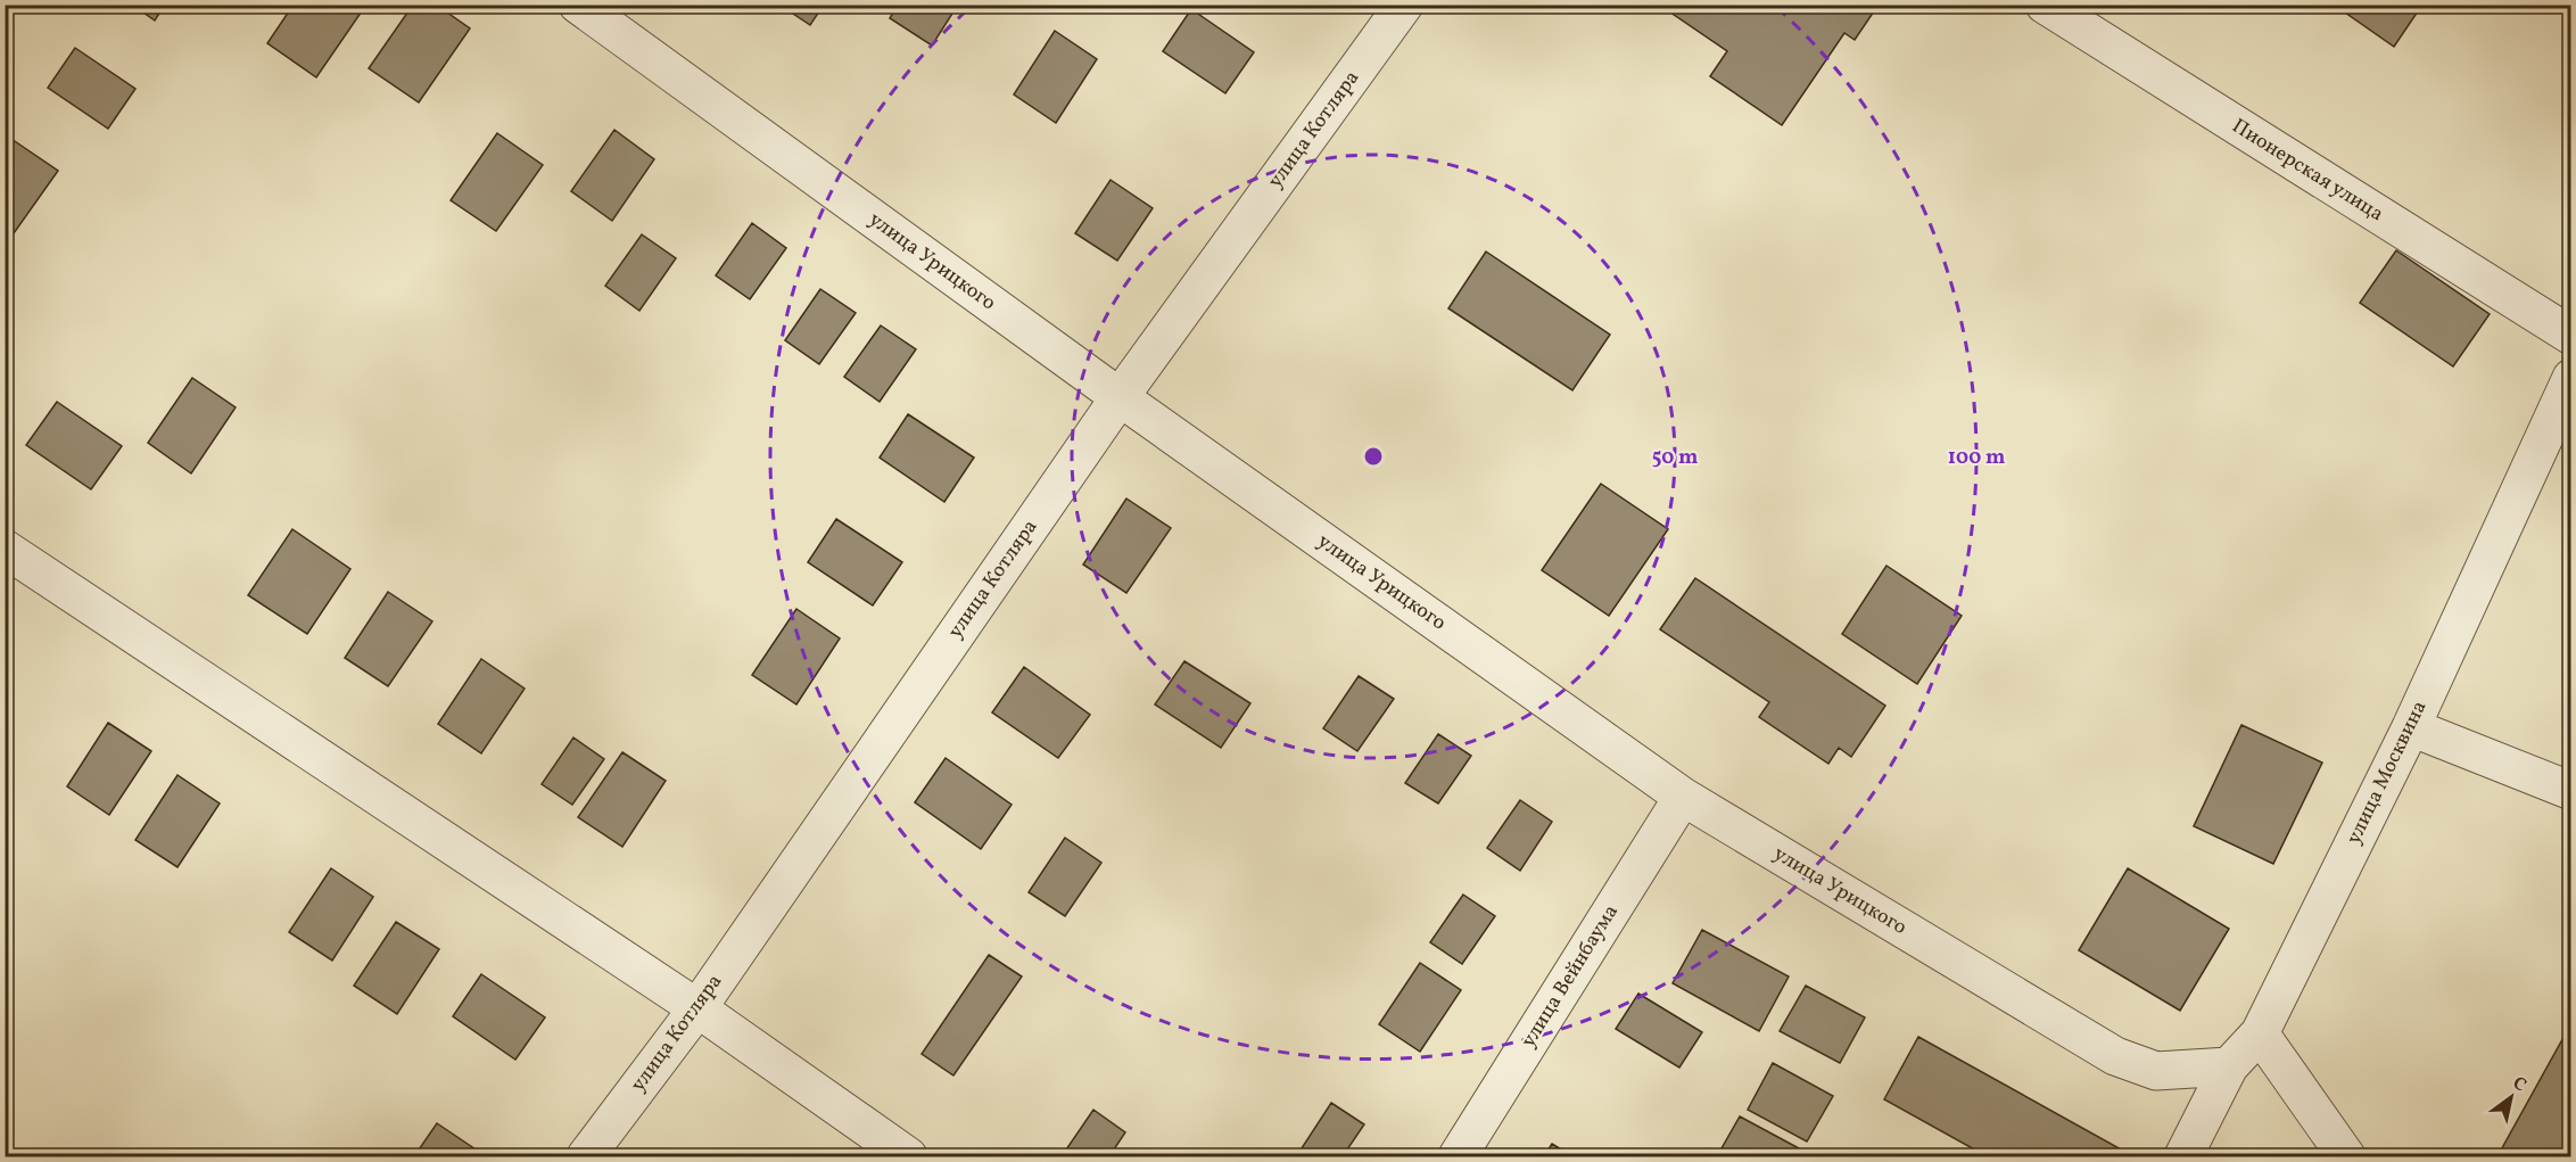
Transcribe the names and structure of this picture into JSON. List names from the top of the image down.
{
  "streets": {
    "street": [
      "улица Котляра",
      "Пионерская улица",
      "улица Урицкого",
      "улица Москвина",
      "улица Вейнбаума"
    ]
  },
  "crossings": [
    ["улица Котляра", "улица Урицкого"],
    ["улица Урицкого", "улица Москвина"],
    ["улица Урицкого", "улица Вейнбаума"]
  ],
  "north": "top right",
  "rings": ["50 m", "100 m"]
}
